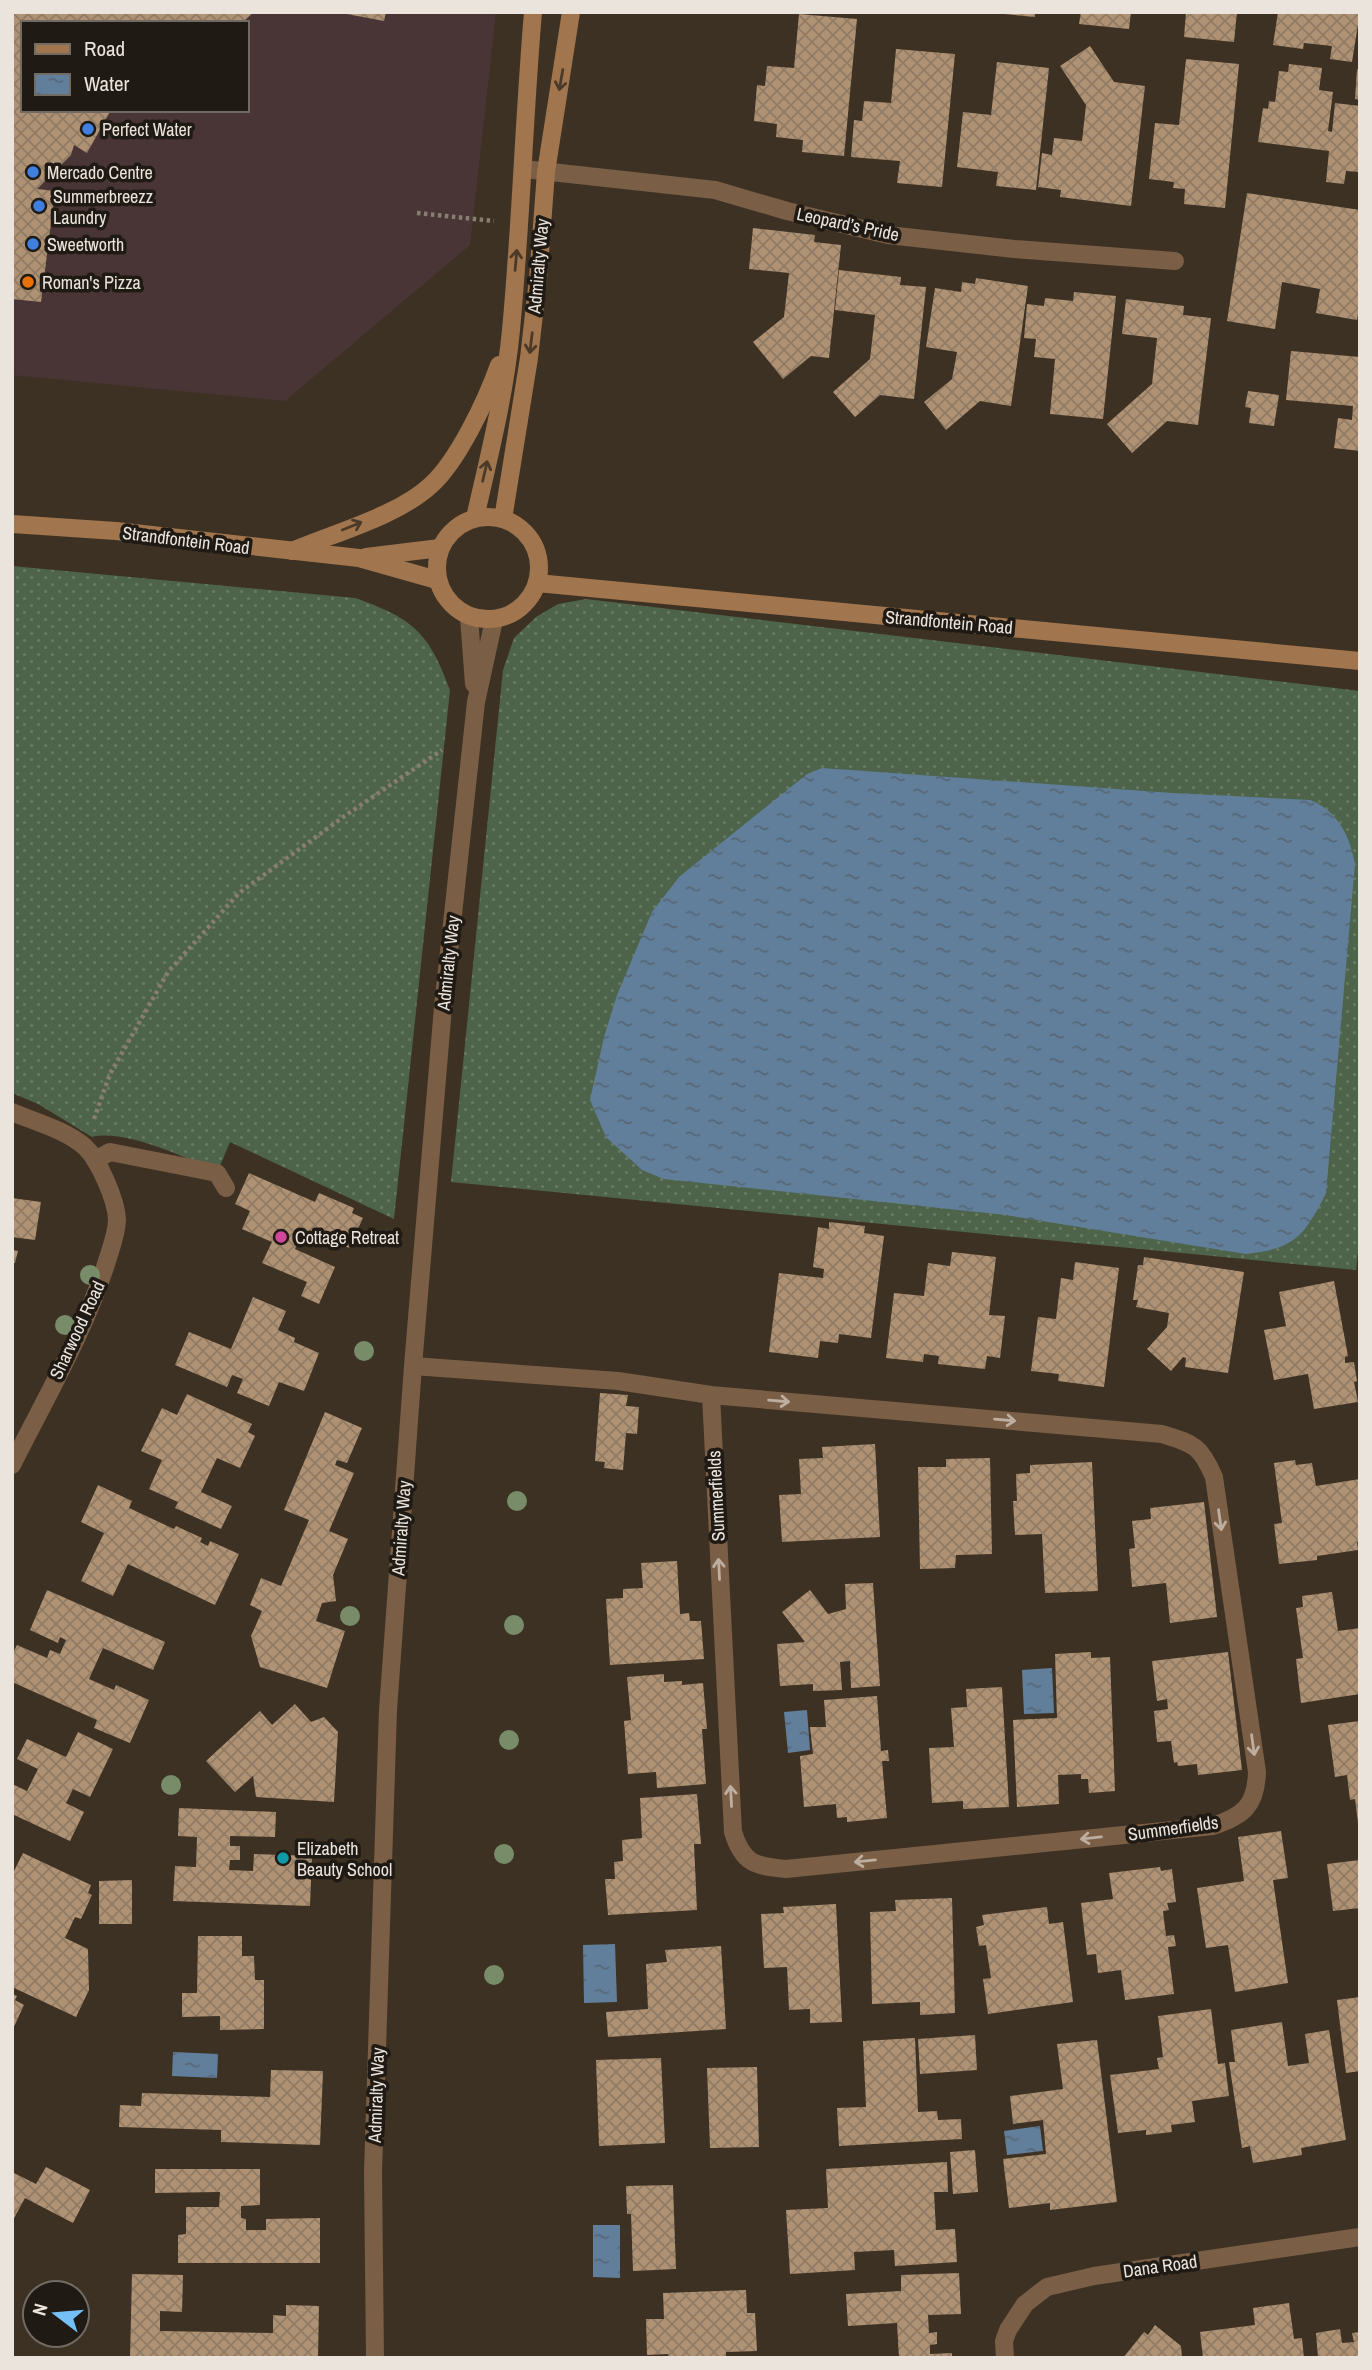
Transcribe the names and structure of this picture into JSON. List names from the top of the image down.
{
  "streets": {
    "main road": ["Admiralty Way", "Strandfontein Road"],
    "street": [
      "Leopard’s Pride",
      "Sharwood Road",
      "Summerfields",
      "Dana Road"
    ]
  },
  "crossings": [
    ["Leopard’s Pride", "Admiralty Way"],
    ["Admiralty Way", "Strandfontein Road"],
    ["Admiralty Way", "Summerfields"]
  ],
  "places": [
    "Perfect Water",
    "Mercado Centre",
    "Summerbreezz Laundry",
    "Sweetworth",
    "Roman's Pizza",
    "Cottage Retreat",
    "Elizabeth Beauty School"
  ],
  "legend": ["Road", "Water"],
  "north": "left"
}
